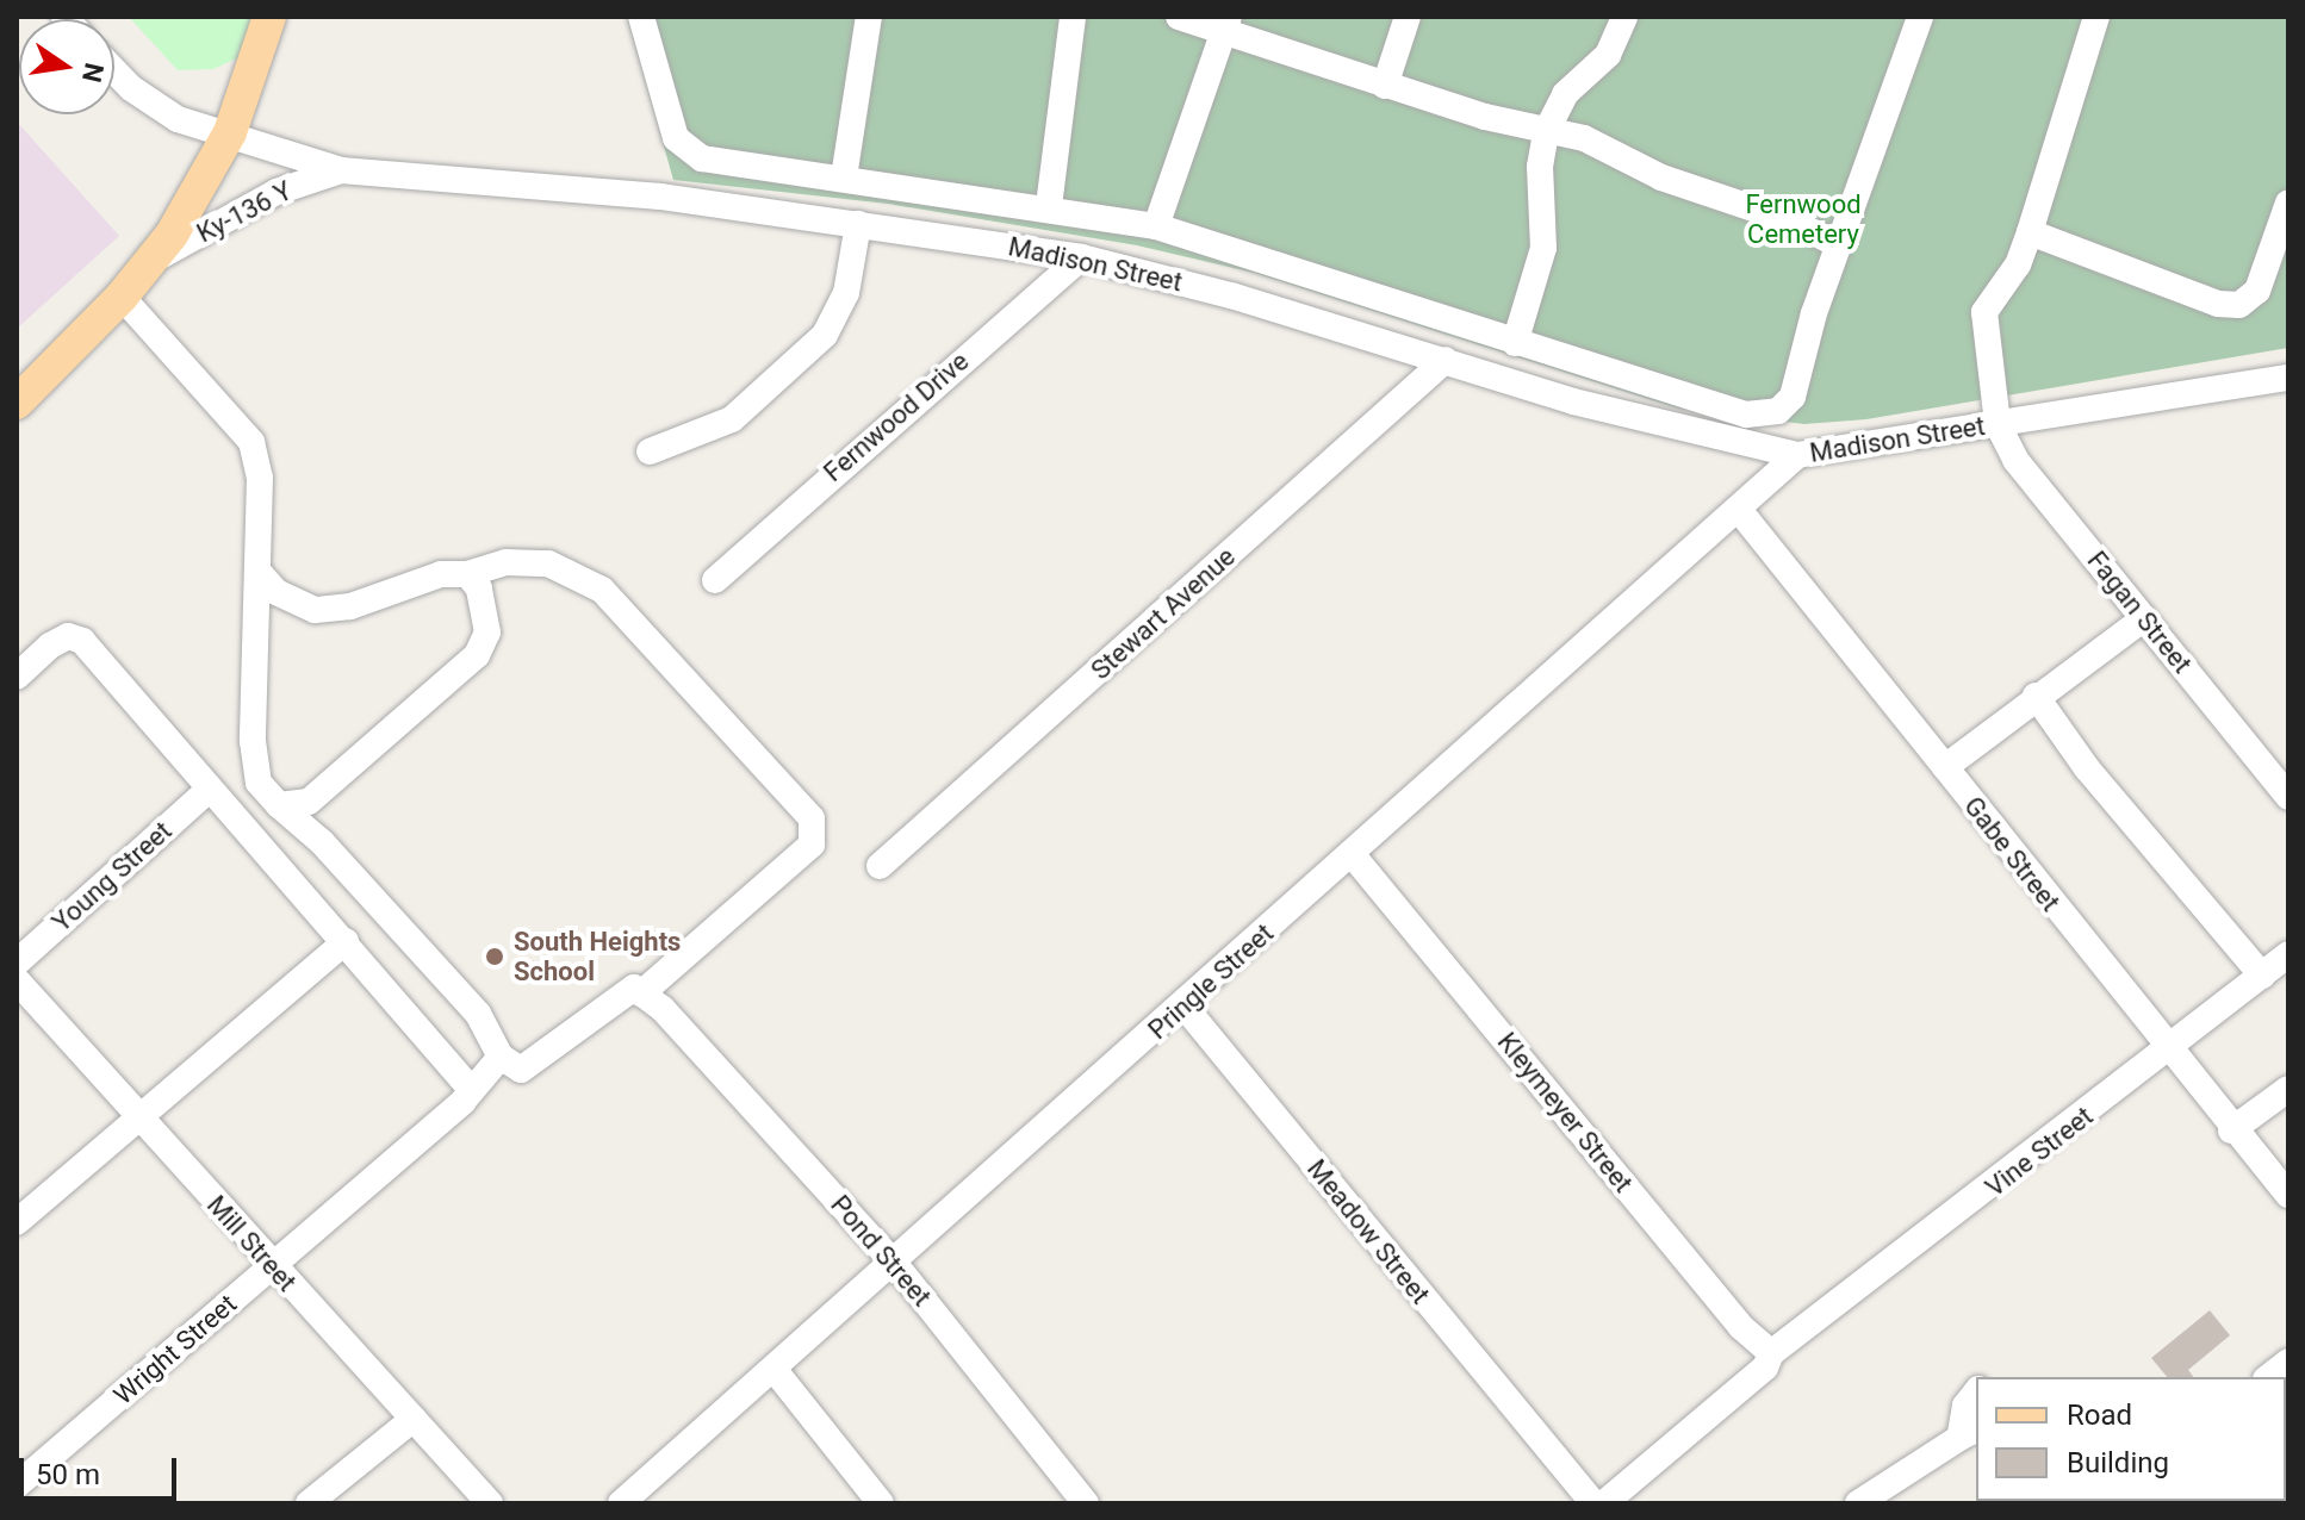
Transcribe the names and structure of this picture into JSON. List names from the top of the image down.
{
  "streets": {
    "street": [
      "Ky-136 Y",
      "Madison Street",
      "Fernwood Drive",
      "Fagan Street",
      "Stewart Avenue",
      "Gabe Street",
      "Young Street",
      "Pringle Street",
      "Kleymeyer Street",
      "Vine Street",
      "Meadow Street",
      "Mill Street",
      "Pond Street",
      "Wright Street"
    ]
  },
  "crossings": [
    ["Ky-136 Y", "Madison Street"],
    ["Madison Street", "Fernwood Drive"],
    ["Madison Street", "Fagan Street"],
    ["Madison Street", "Stewart Avenue"],
    ["Madison Street", "Pringle Street"],
    ["Gabe Street", "Pringle Street"],
    ["Gabe Street", "Vine Street"],
    ["Pringle Street", "Kleymeyer Street"],
    ["Pringle Street", "Meadow Street"],
    ["Pringle Street", "Pond Street"],
    ["Kleymeyer Street", "Vine Street"],
    ["Mill Street", "Wright Street"]
  ],
  "parks": ["Fernwood Cemetery"],
  "places": ["South Heights School"],
  "legend": ["Road", "Building"],
  "scale_bar": "50 m",
  "north": "right"
}
